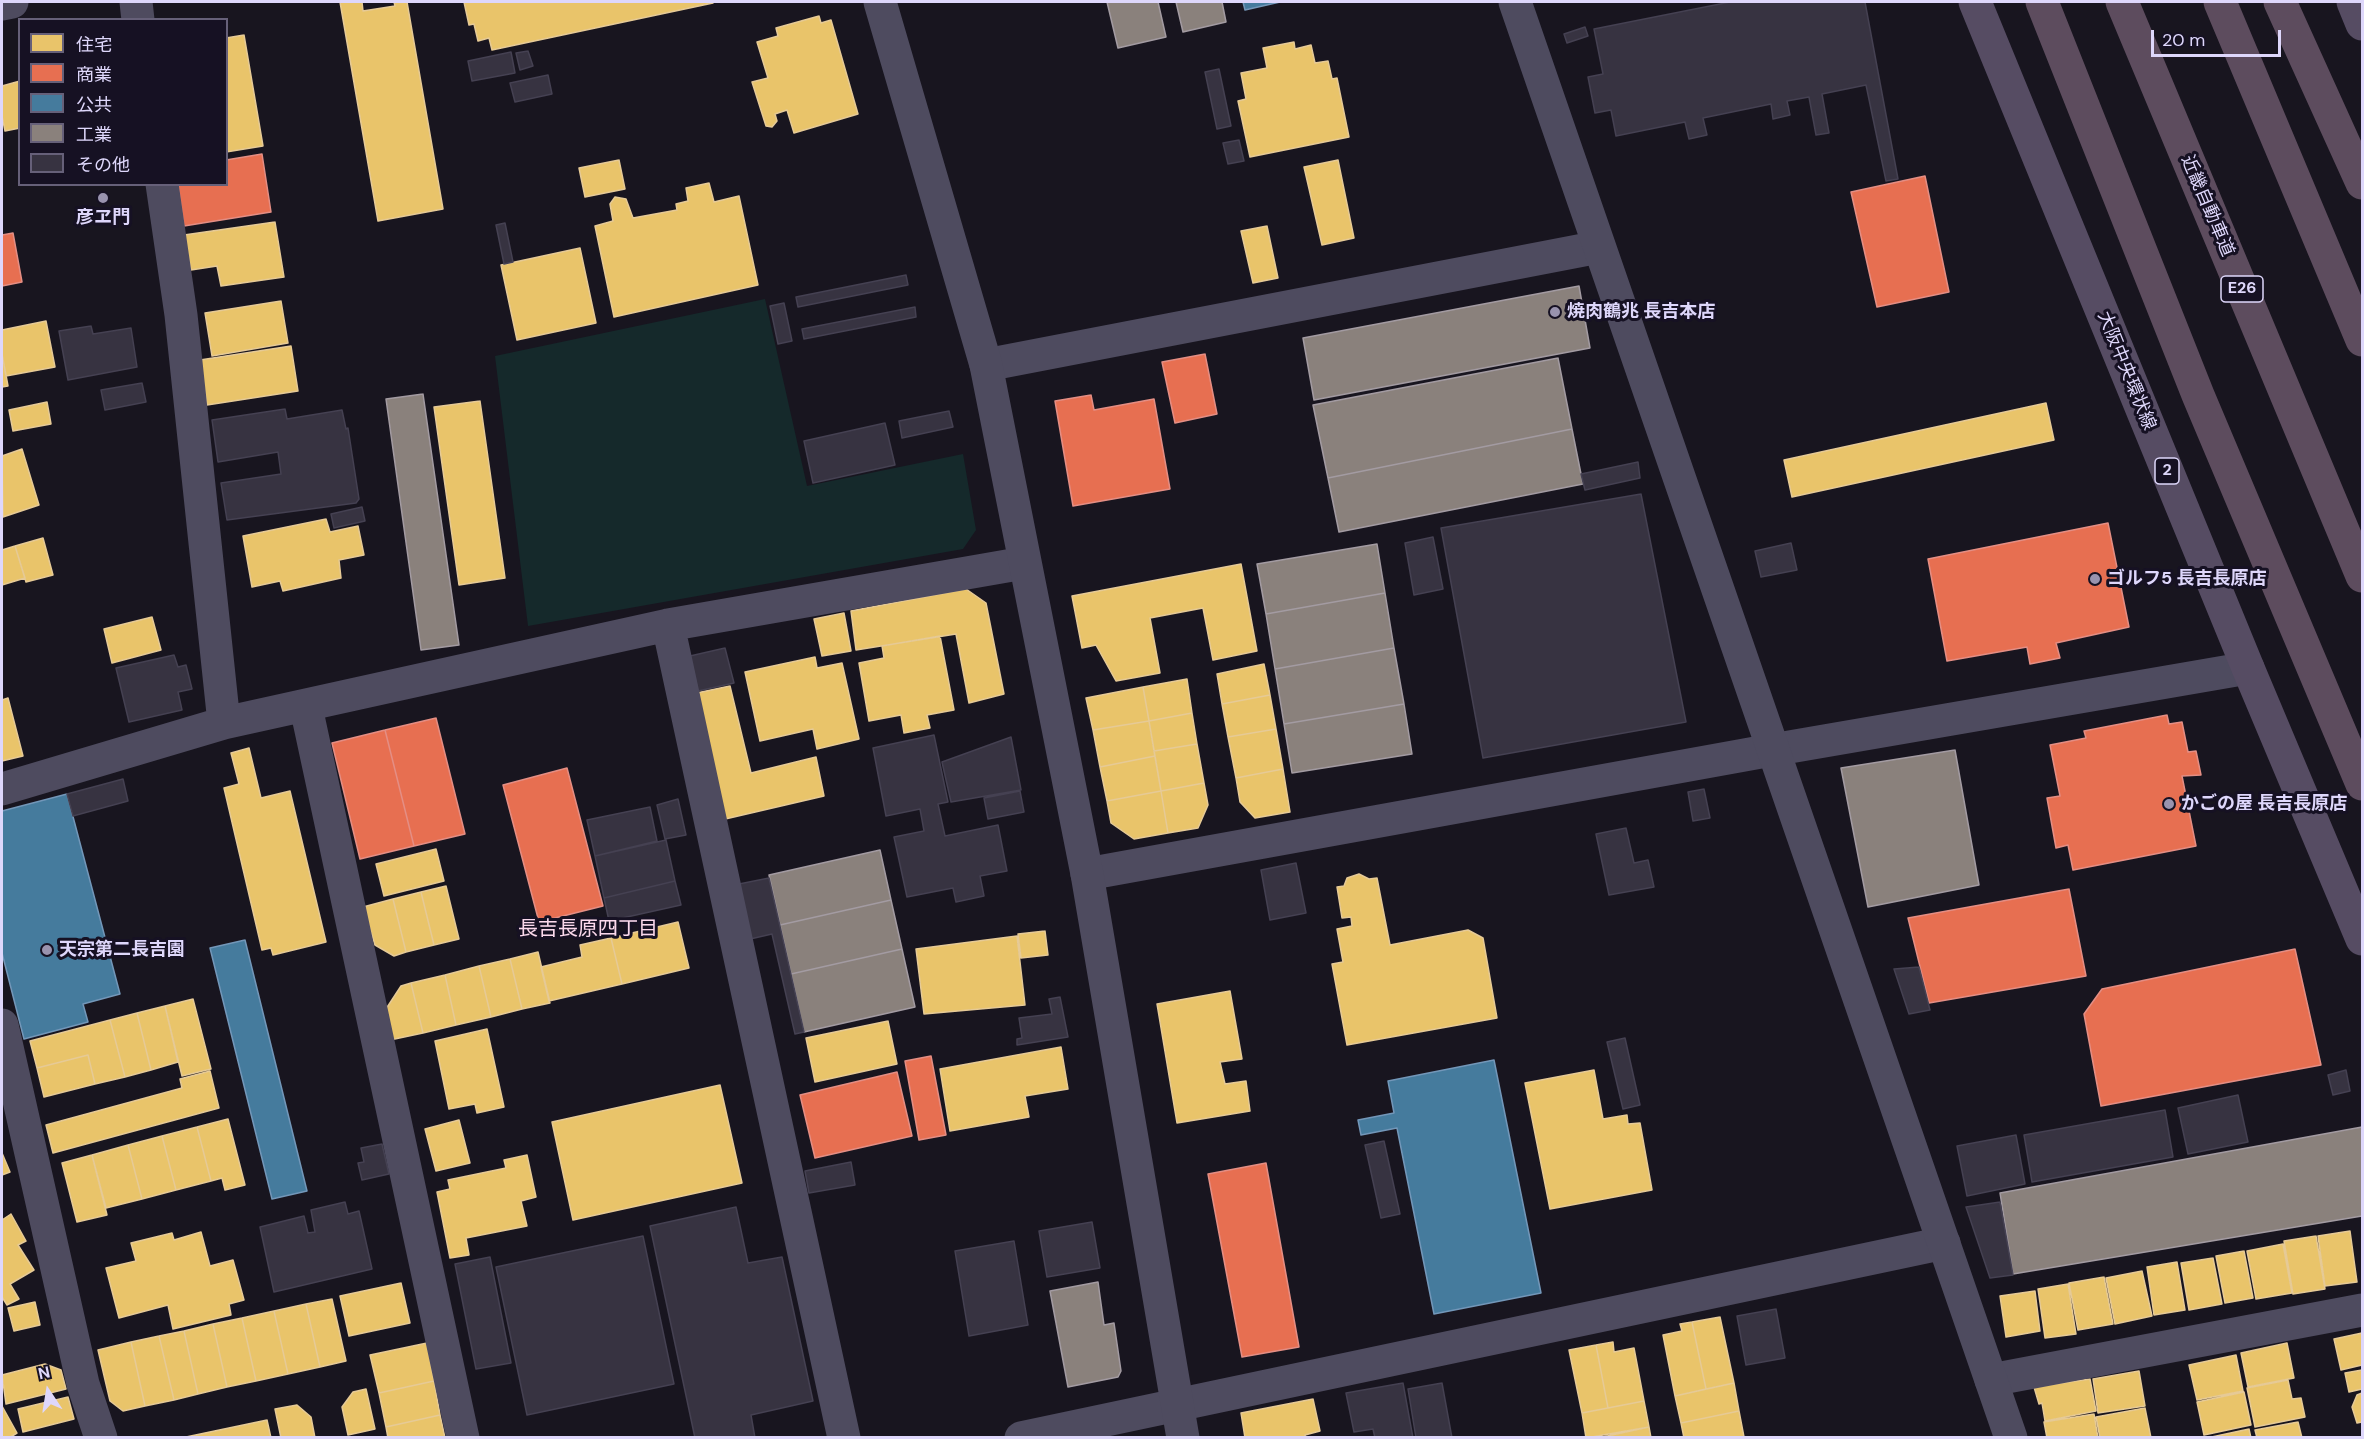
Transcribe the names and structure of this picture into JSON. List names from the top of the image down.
{
  "streets": {
    "highway": ["近畿自動車道", "E26"],
    "main road": ["大阪中央環状線", "2"]
  },
  "districts": ["長吉長原四丁目"],
  "places": [
    "彦ヱ門",
    "焼肉鶴兆 長吉本店",
    "ゴルフ5 長吉長原店",
    "かごの屋 長吉長原店",
    "天宗第二長吉園"
  ],
  "legend": [
    "住宅",
    "商業",
    "公共",
    "工業",
    "その他"
  ],
  "scale_bar": "20 m",
  "north": "top"
}
